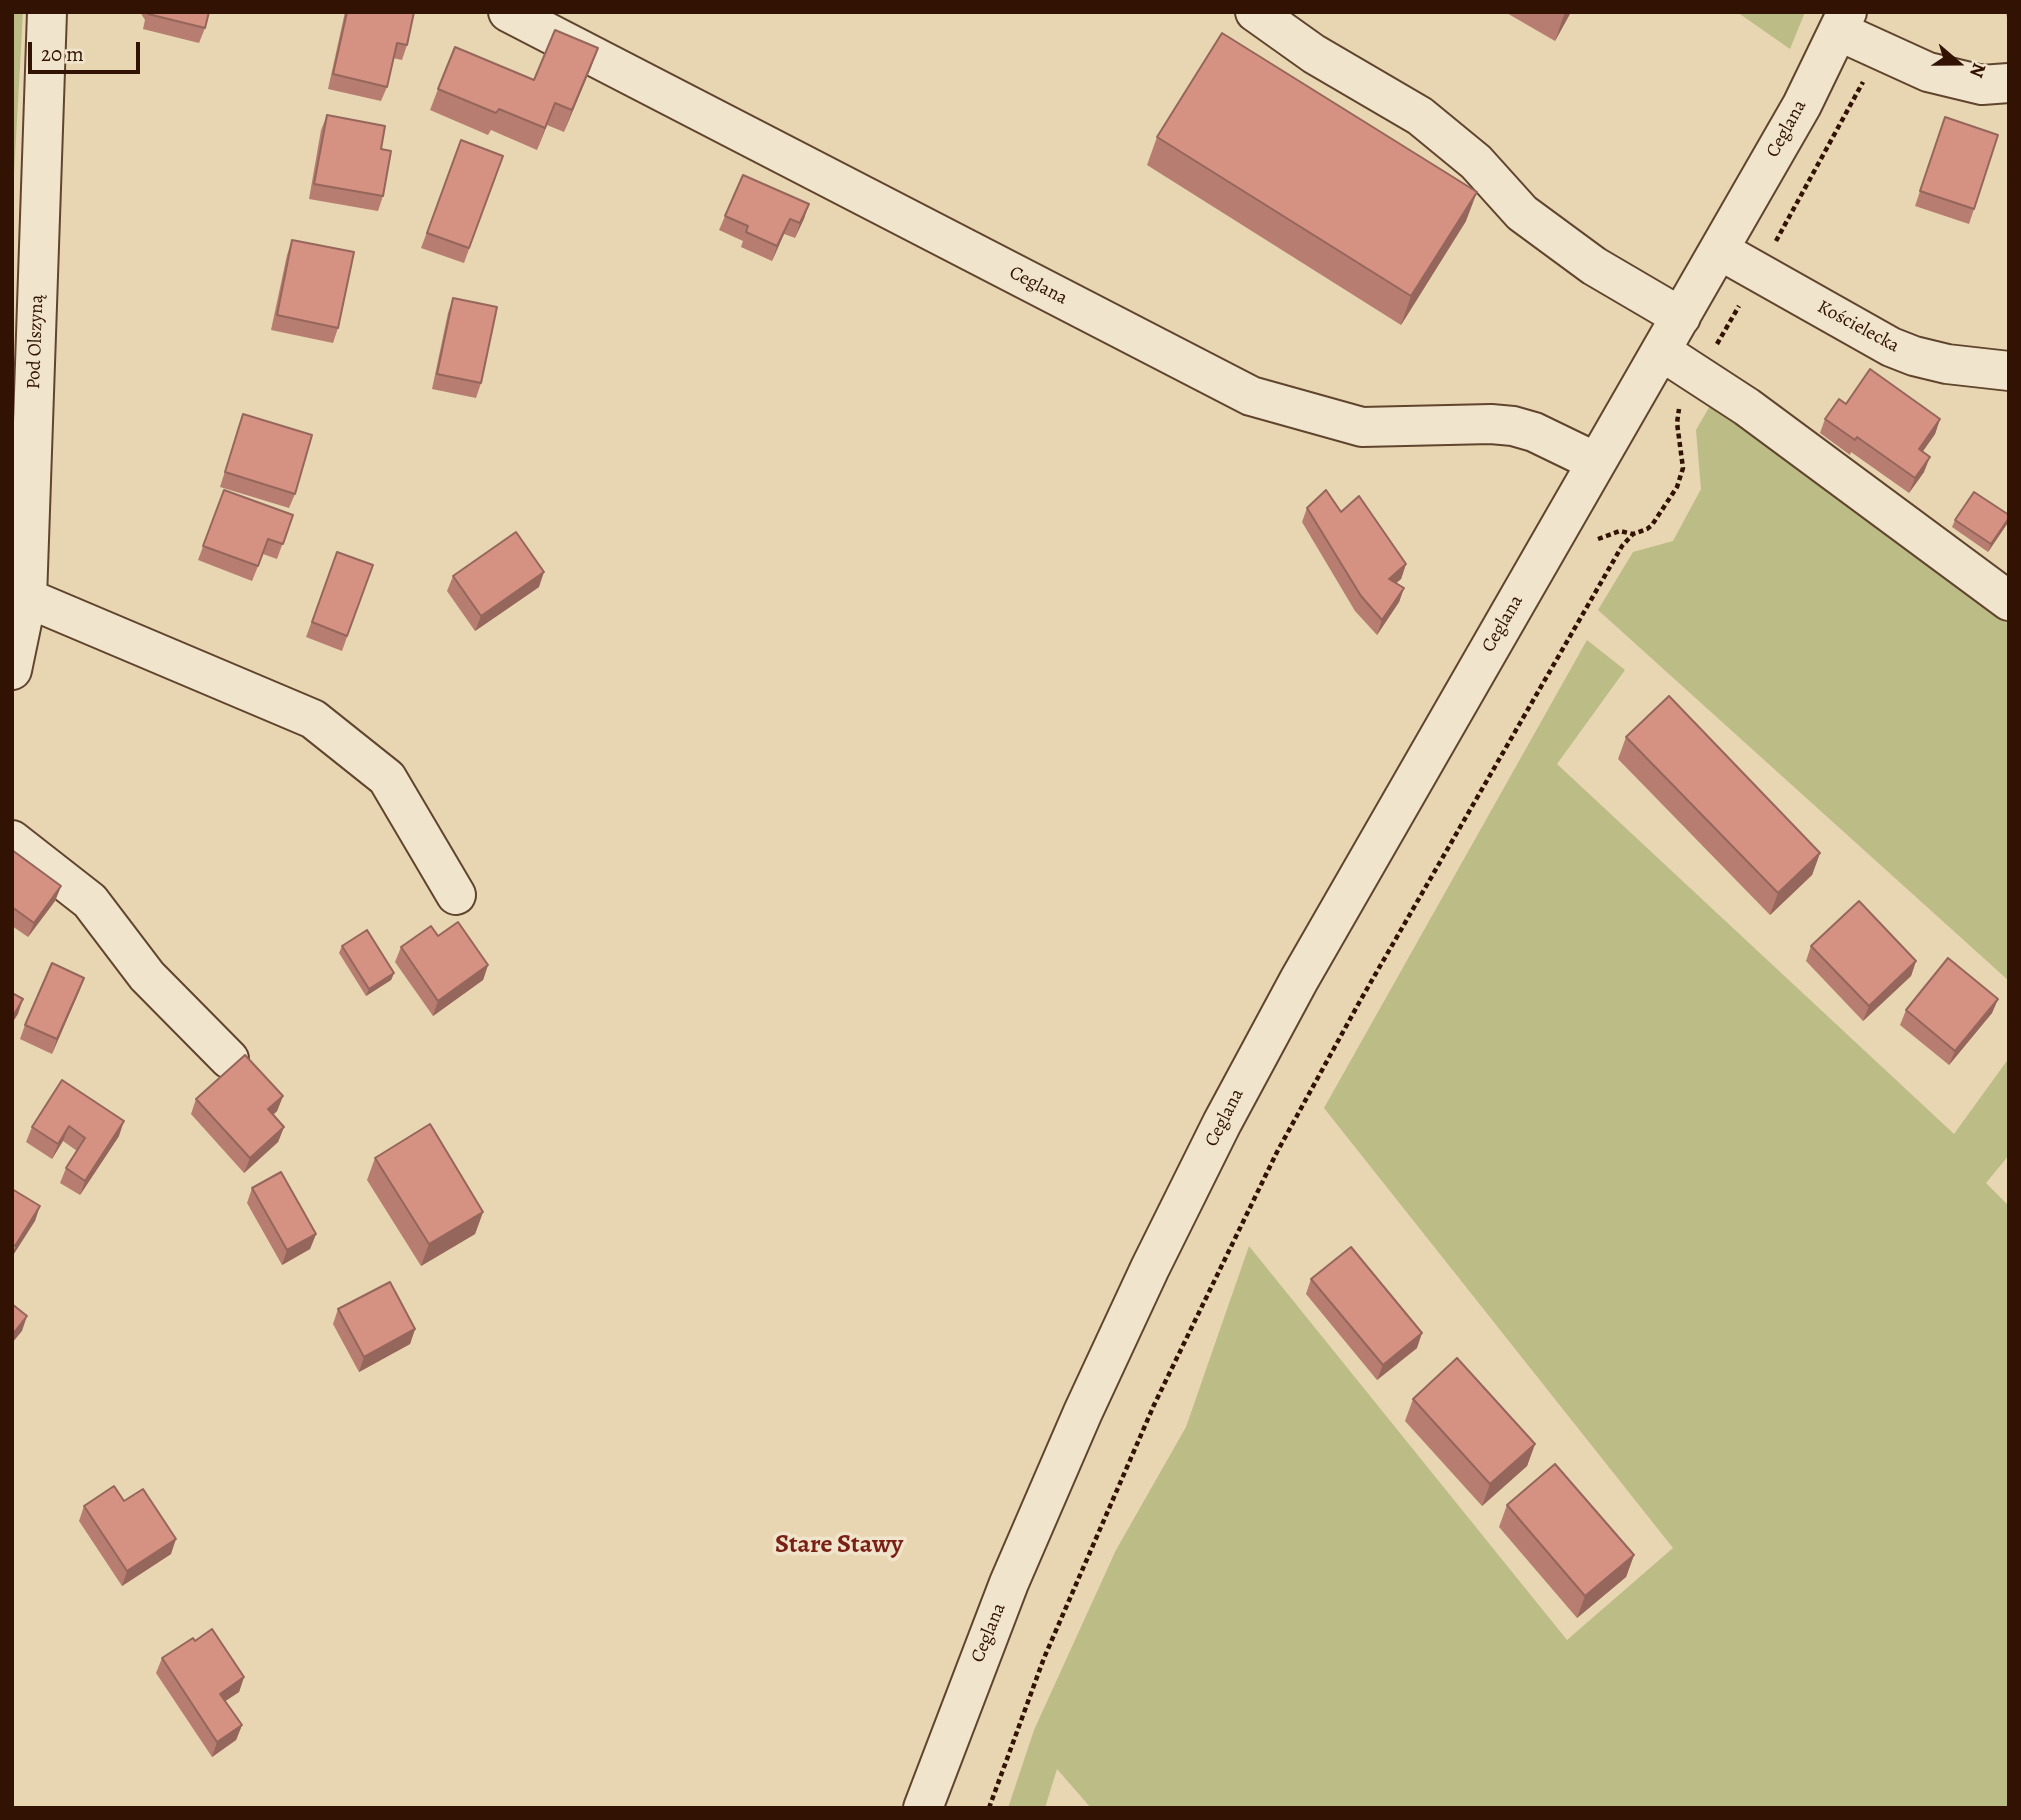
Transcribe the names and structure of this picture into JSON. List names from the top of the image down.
{
  "streets": {
    "street": ["Ceglana", "Kościelecka", "Pod Olszyną"]
  },
  "crossings": [
    ["Ceglana", "Kościelecka"]
  ],
  "districts": ["Stare Stawy"],
  "scale_bar": "20 m",
  "north": "right"
}
